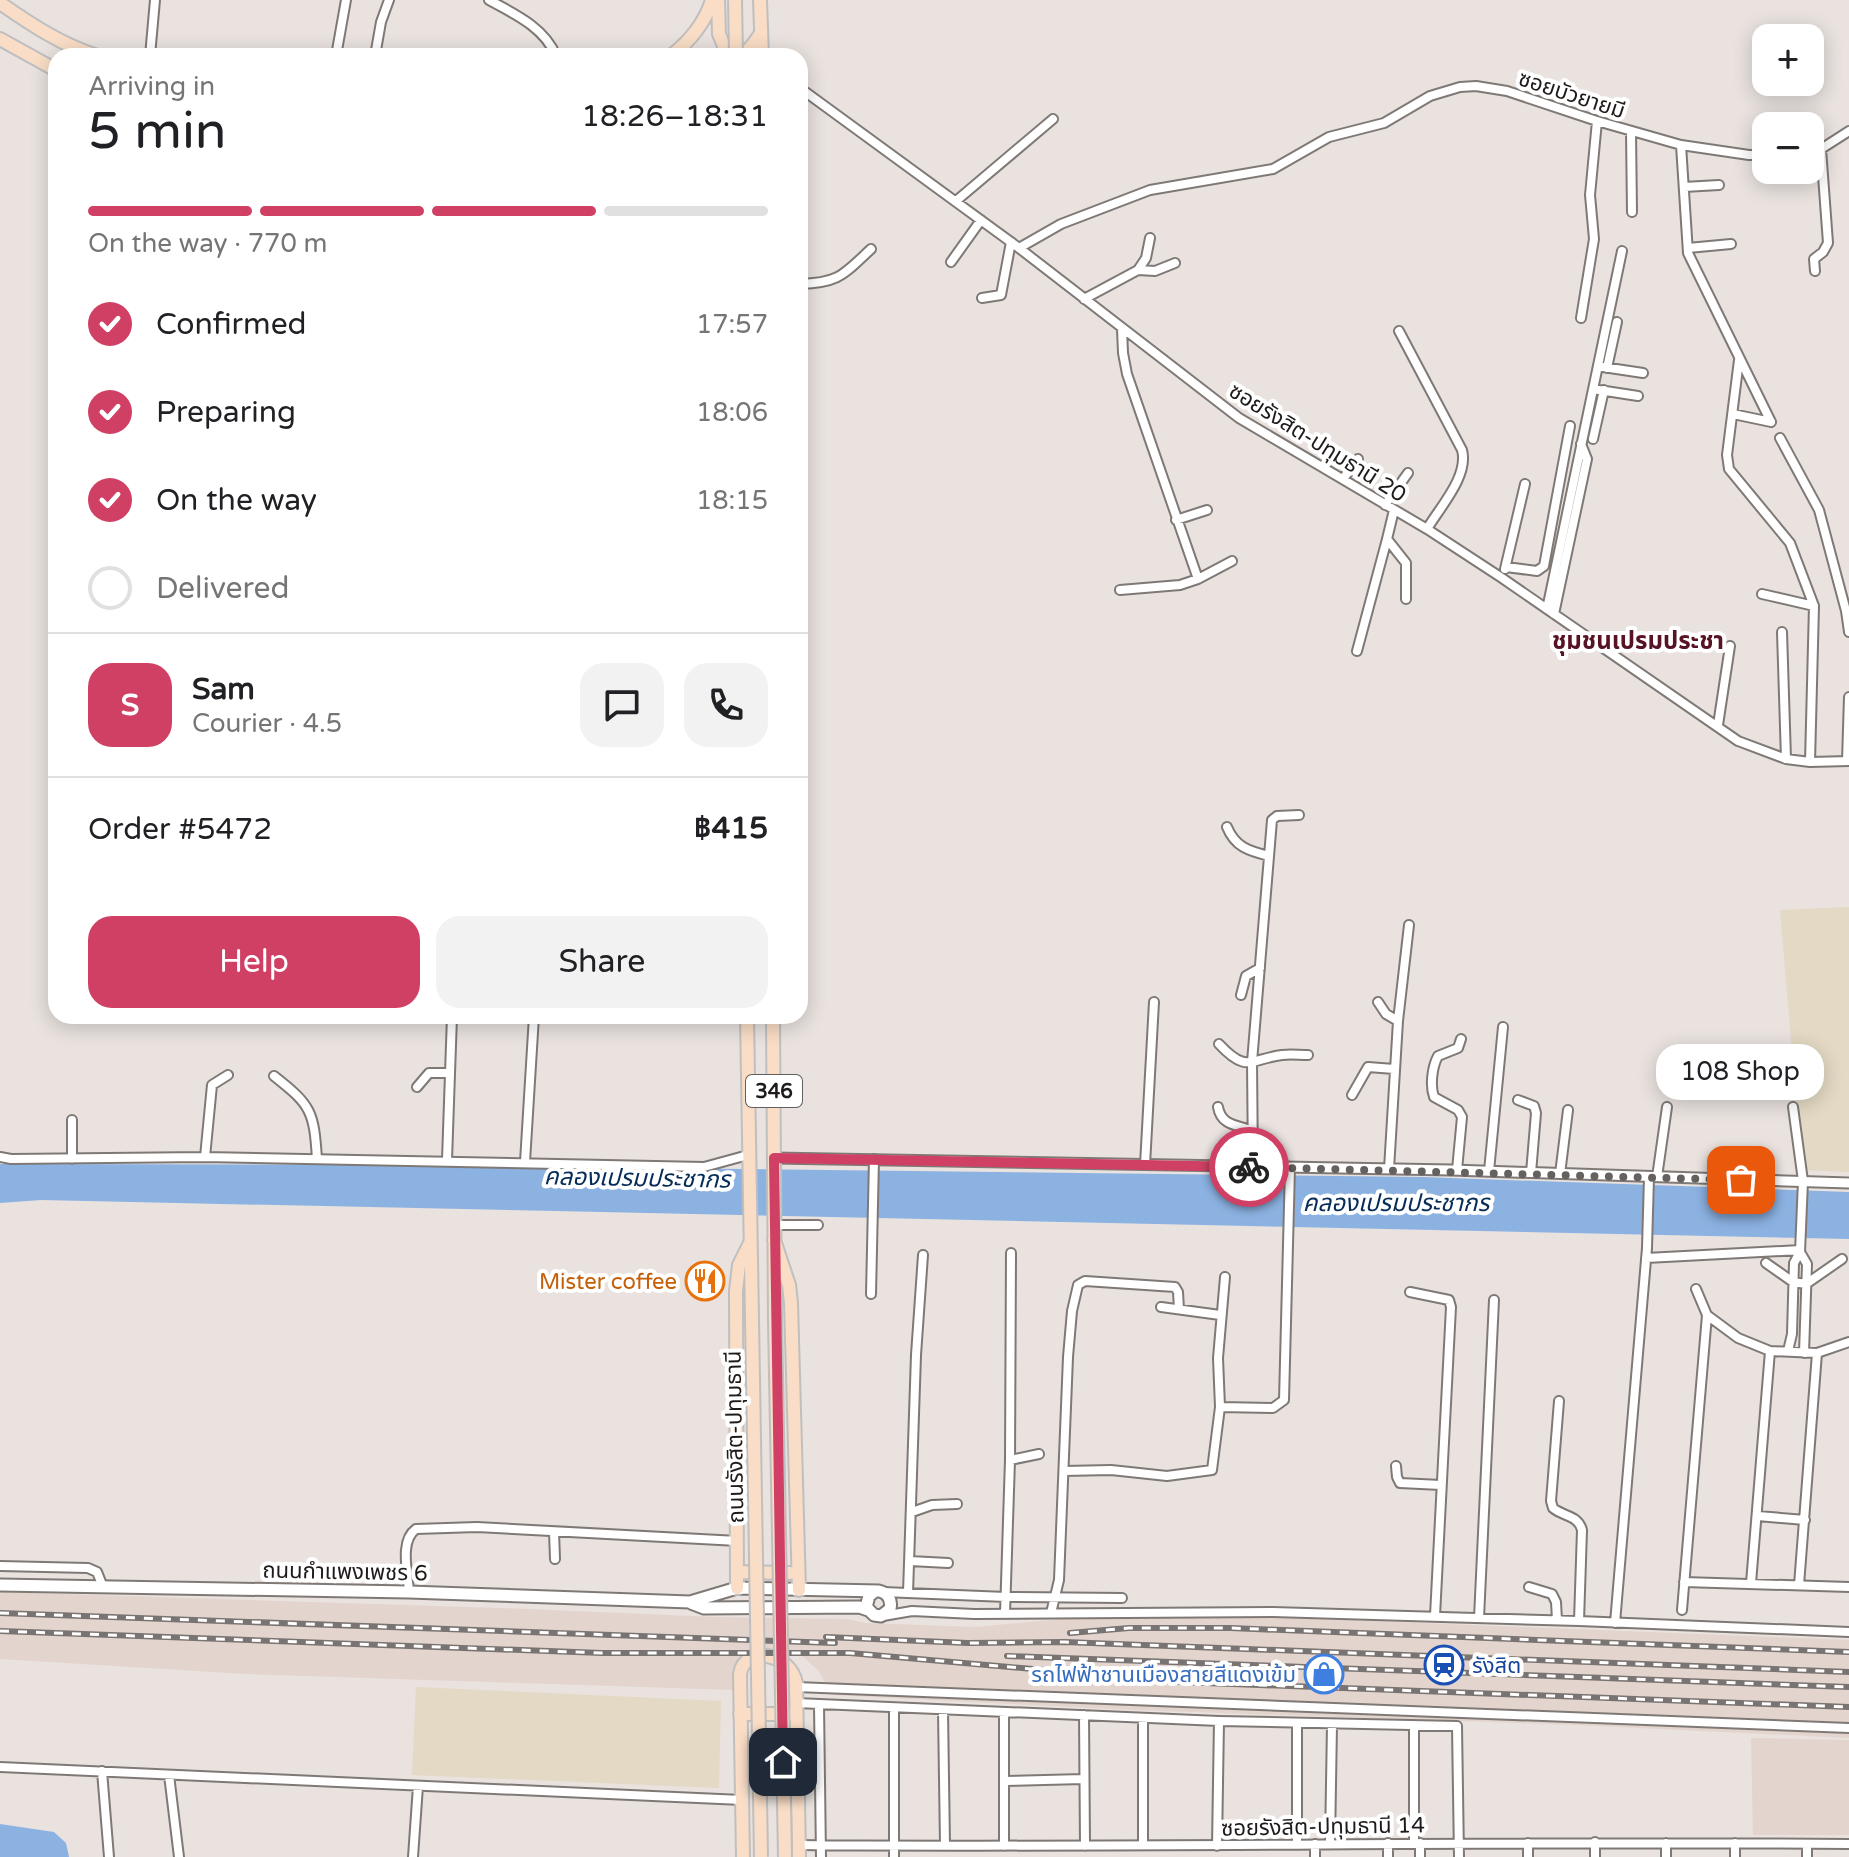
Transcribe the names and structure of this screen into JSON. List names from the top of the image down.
{
  "streets": {
    "main road": ["346", "ถนนรังสิต-ปทุมธานี", "ถนนกำแพงเพชร 6"],
    "street": ["ซอยบัวยายมี", "ซอยรังสิต-ปทุมธานี 20", "ซอยรังสิต-ปทุมธานี 14"]
  },
  "crossings": [
    ["ซอยบัวยายมี", "ซอยรังสิต-ปทุมธานี 20"]
  ],
  "districts": ["ชุมชนเปรมประชา"],
  "water": ["คลองเปรมประชากร"],
  "places": {
    "other": ["108 Shop"],
    "restaurant": ["Mister coffee"],
    "station": ["รังสิต"],
    "shop": ["รถไฟฟ้าชานเมืองสายสีแดงเข้ม"]
  },
  "page": {
    "map_buttons": ["+", "−"],
    "heading": ["5 min", "Arriving in", "18:26–18:31"],
    "panel": [
      "Sam",
      "Courier · 4.5",
      "Order #5472",
      "฿415"
    ],
    "bar": "On the way · 770 m",
    "list": [
      ["Confirmed", "17:57"],
      ["Preparing", "18:06"],
      ["On the way", "18:15"],
      "Delivered"
    ],
    "round": "S",
    "buttons": ["Help", "Share"],
    "bubble": "108 Shop"
  }
}
